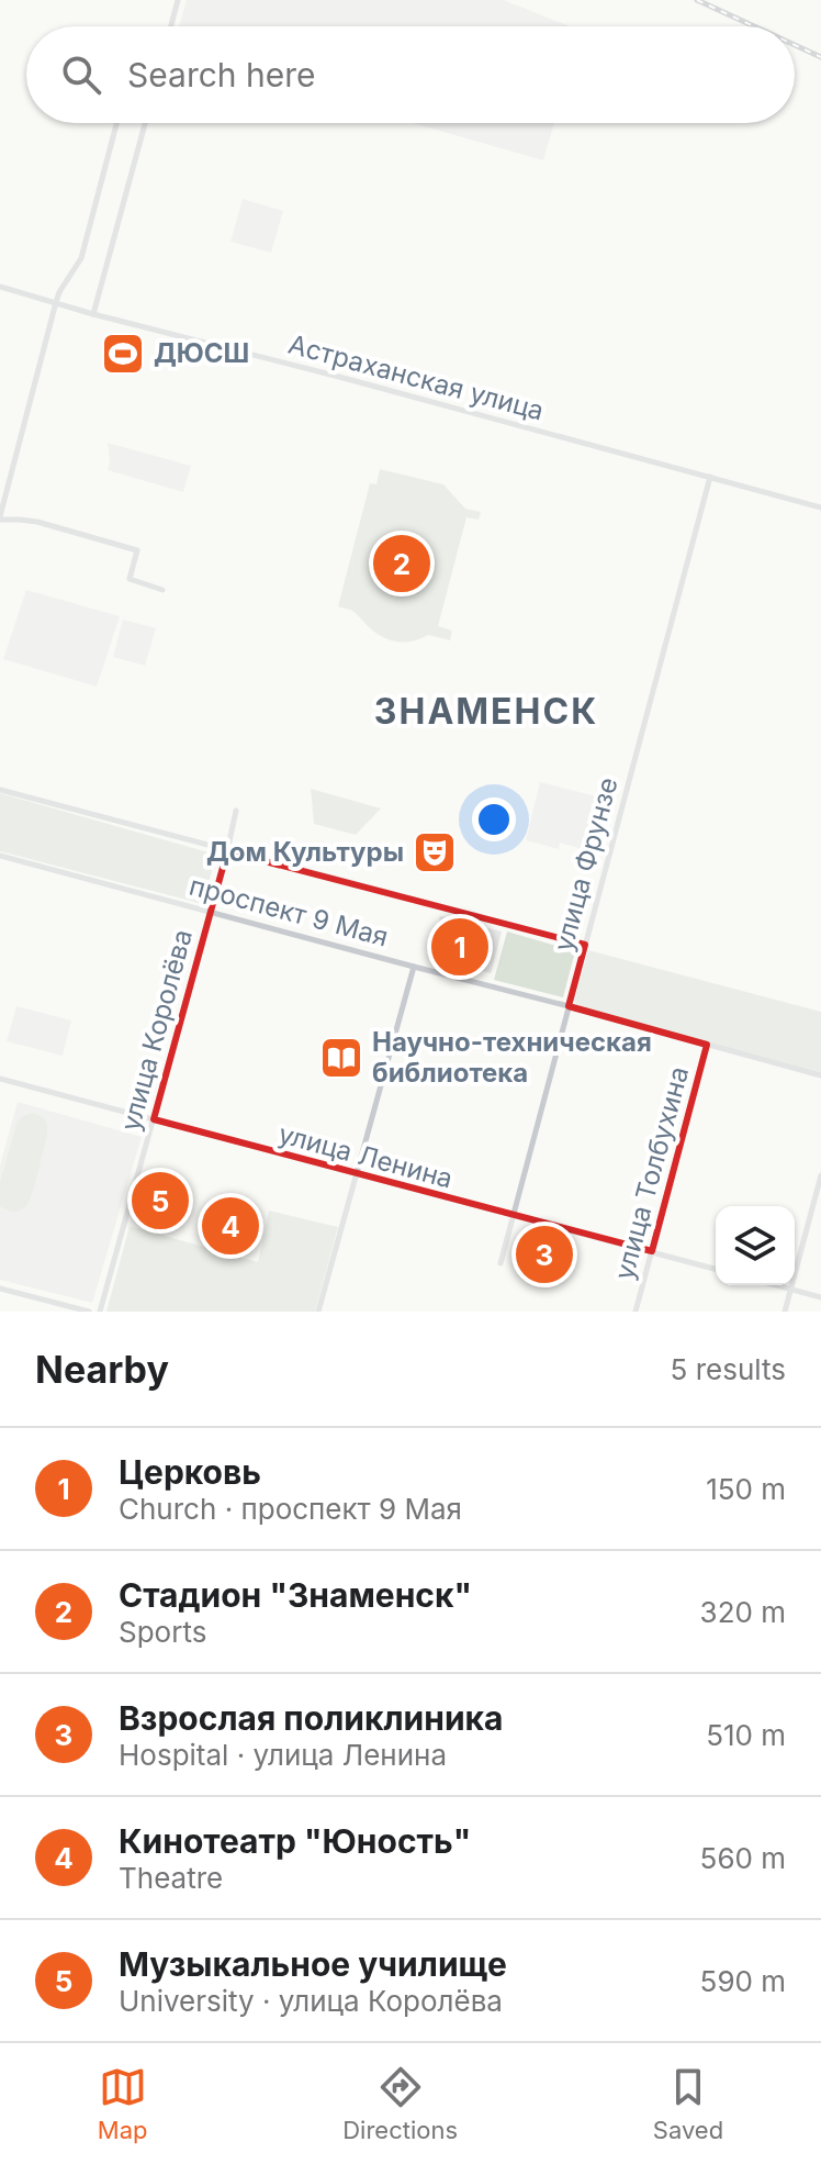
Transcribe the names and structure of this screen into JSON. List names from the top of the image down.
{
  "streets": {
    "street": [
      "Астраханская улица",
      "улица Фрунзе",
      "проспект 9 Мая",
      "улица Королёва",
      "улица Ленина",
      "улица Толбухина"
    ]
  },
  "crossings": [
    ["Астраханская улица", "улица Фрунзе"],
    ["улица Фрунзе", "проспект 9 Мая"],
    ["улица Фрунзе", "улица Ленина"],
    ["проспект 9 Мая", "улица Королёва"],
    ["проспект 9 Мая", "улица Толбухина"],
    ["улица Королёва", "улица Ленина"],
    ["улица Ленина", "улица Толбухина"]
  ],
  "districts": ["ЗНАМЕНСК"],
  "places": {
    "sports": ["ДЮСШ"],
    "theatre": ["Дом Культуры"],
    "library": ["Научно-техническая библиотека"]
  },
  "page": {
    "search": "Search here",
    "pins": [
      "2",
      "1",
      "5",
      "4",
      "3"
    ],
    "heading": ["Nearby", "5 results"],
    "list": [
      {
        "mark": "1",
        "name": "Церковь",
        "note": "Church · проспект 9 Мая",
        "value": "150 m"
      },
      {
        "mark": "2",
        "name": "Стадион \"Знаменск\"",
        "note": "Sports",
        "value": "320 m"
      },
      {
        "mark": "3",
        "name": "Взрослая поликлиника",
        "note": "Hospital · улица Ленина",
        "value": "510 m"
      },
      {
        "mark": "4",
        "name": "Кинотеатр \"Юность\"",
        "note": "Theatre",
        "value": "560 m"
      },
      {
        "mark": "5",
        "name": "Музыкальное училище",
        "note": "University · улица Королёва",
        "value": "590 m"
      }
    ],
    "nav": ["Map", "Directions", "Saved"]
  }
}
